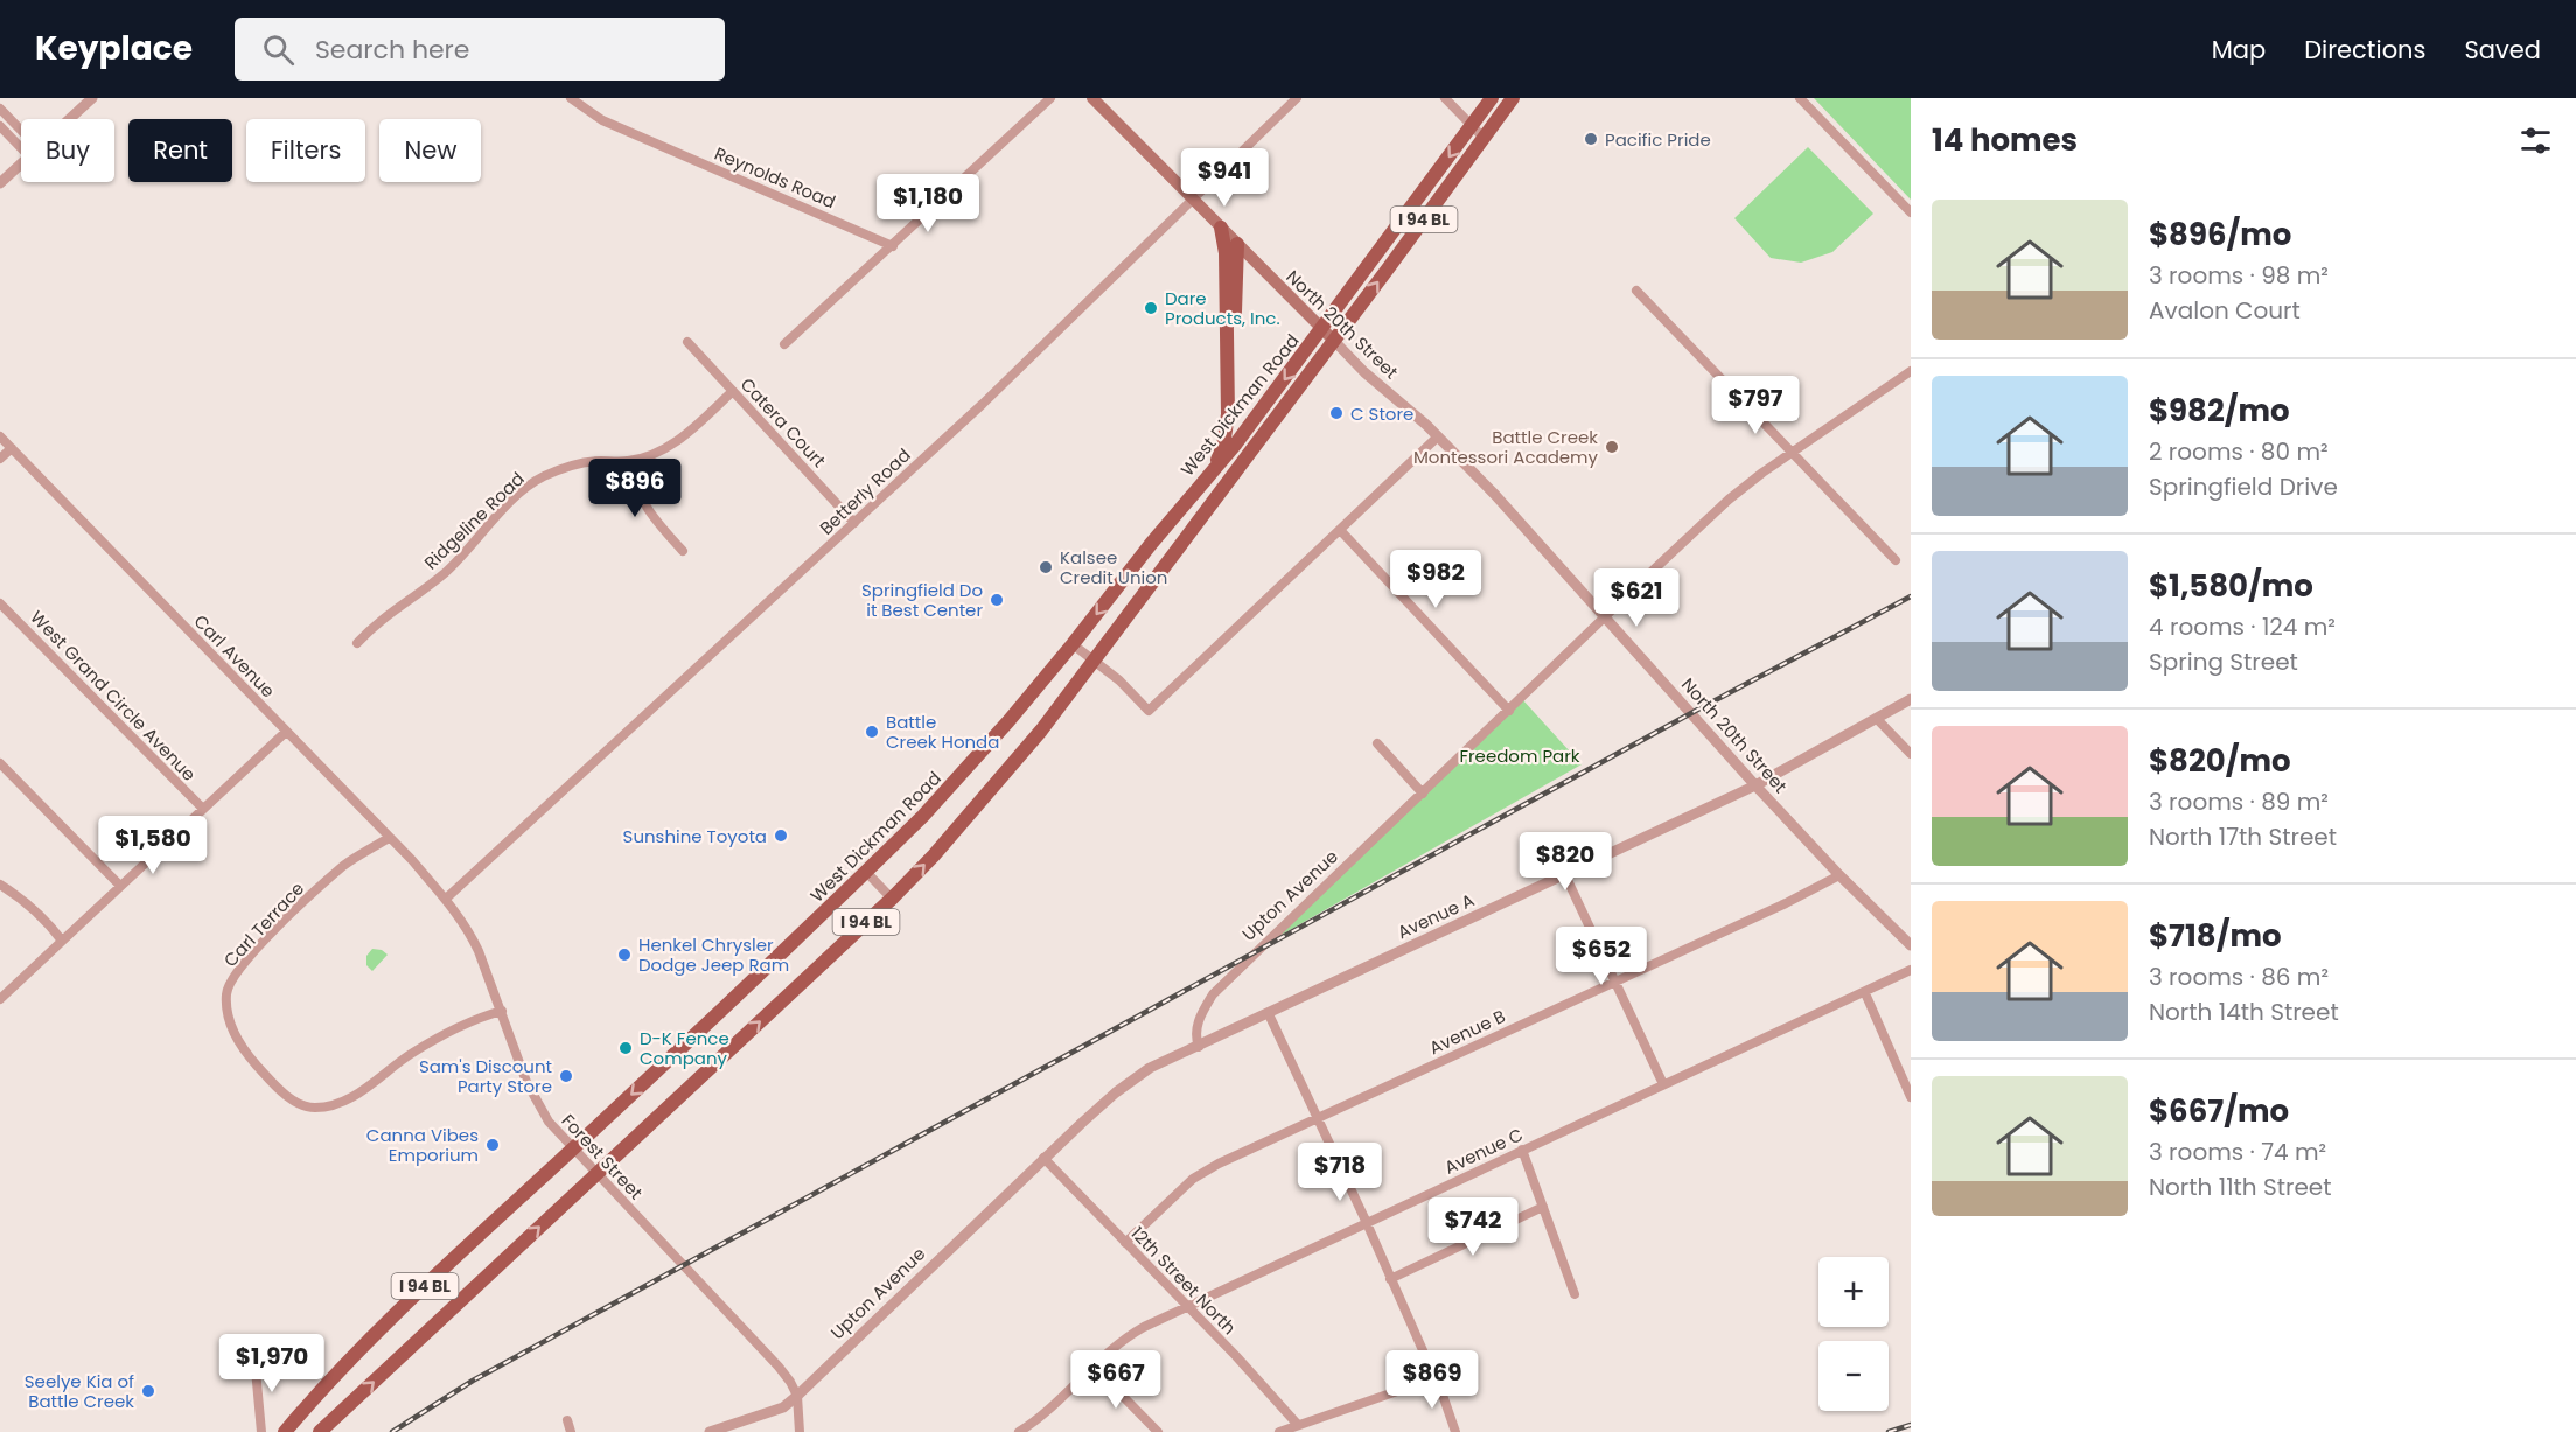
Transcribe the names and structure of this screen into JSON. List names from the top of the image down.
{
  "streets": {
    "main road": ["I 94 BL", "North 20th Street", "West Dickman Road"],
    "street": [
      "Reynolds Road",
      "Catera Court",
      "Betterly Road",
      "Ridgeline Road",
      "Carl Avenue",
      "West Grand Circle Avenue",
      "Upton Avenue",
      "Avenue A",
      "Carl Terrace",
      "Avenue B",
      "Avenue C",
      "Forest Street",
      "12th Street North"
    ]
  },
  "crossings": [
    ["North 20th Street", "West Dickman Road"],
    ["North 20th Street", "Betterly Road"],
    ["North 20th Street", "Upton Avenue"],
    ["North 20th Street", "Avenue A"],
    ["North 20th Street", "Avenue B"],
    ["West Dickman Road", "Forest Street"],
    ["Catera Court", "Betterly Road"],
    ["Catera Court", "Ridgeline Road"],
    ["Betterly Road", "Carl Avenue"],
    ["Betterly Road", "Forest Street"],
    ["Carl Avenue", "Carl Terrace"],
    ["Carl Avenue", "Forest Street"],
    ["Upton Avenue", "Avenue A"],
    ["Upton Avenue", "Forest Street"],
    ["Upton Avenue", "12th Street North"],
    ["Carl Terrace", "Forest Street"],
    ["Avenue B", "12th Street North"],
    ["Avenue C", "12th Street North"]
  ],
  "parks": ["Freedom Park"],
  "places": [
    "Pacific Pride",
    "Dare Products, Inc.",
    "C Store",
    "Battle Creek Montessori Academy",
    "Kalsee Credit Union",
    "Springfield Do it Best Center",
    "Battle Creek Honda",
    "Sunshine Toyota",
    "Henkel Chrysler Dodge Jeep Ram",
    "D-K Fence Company",
    "Sam's Discount Party Store",
    "Canna Vibes Emporium",
    "Seelye Kia of Battle Creek"
  ],
  "page": {
    "header": "Keyplace",
    "search": "Search here",
    "nav": ["Map", "Directions", "Saved"],
    "heading": "14 homes",
    "chip": [
      "Buy",
      "Rent",
      "Filters",
      "New"
    ],
    "price": [
      "$941",
      "$1,180",
      "$797",
      "$896",
      "$982",
      "$621",
      "$1,580",
      "$820",
      "$652",
      "$718",
      "$742",
      "$1,970",
      "$667",
      "$869"
    ],
    "list": [
      {
        "name": "$896/mo",
        "note": "3 rooms · 98 m² · Avalon Court"
      },
      {
        "name": "$982/mo",
        "note": "2 rooms · 80 m² · Springfield Drive"
      },
      {
        "name": "$1,580/mo",
        "note": "4 rooms · 124 m² · Spring Street"
      },
      {
        "name": "$820/mo",
        "note": "3 rooms · 89 m² · North 17th Street"
      },
      {
        "name": "$718/mo",
        "note": "3 rooms · 86 m² · North 14th Street"
      },
      {
        "name": "$667/mo",
        "note": "3 rooms · 74 m² · North 11th Street"
      }
    ],
    "map_buttons": ["+", "−"]
  }
}
